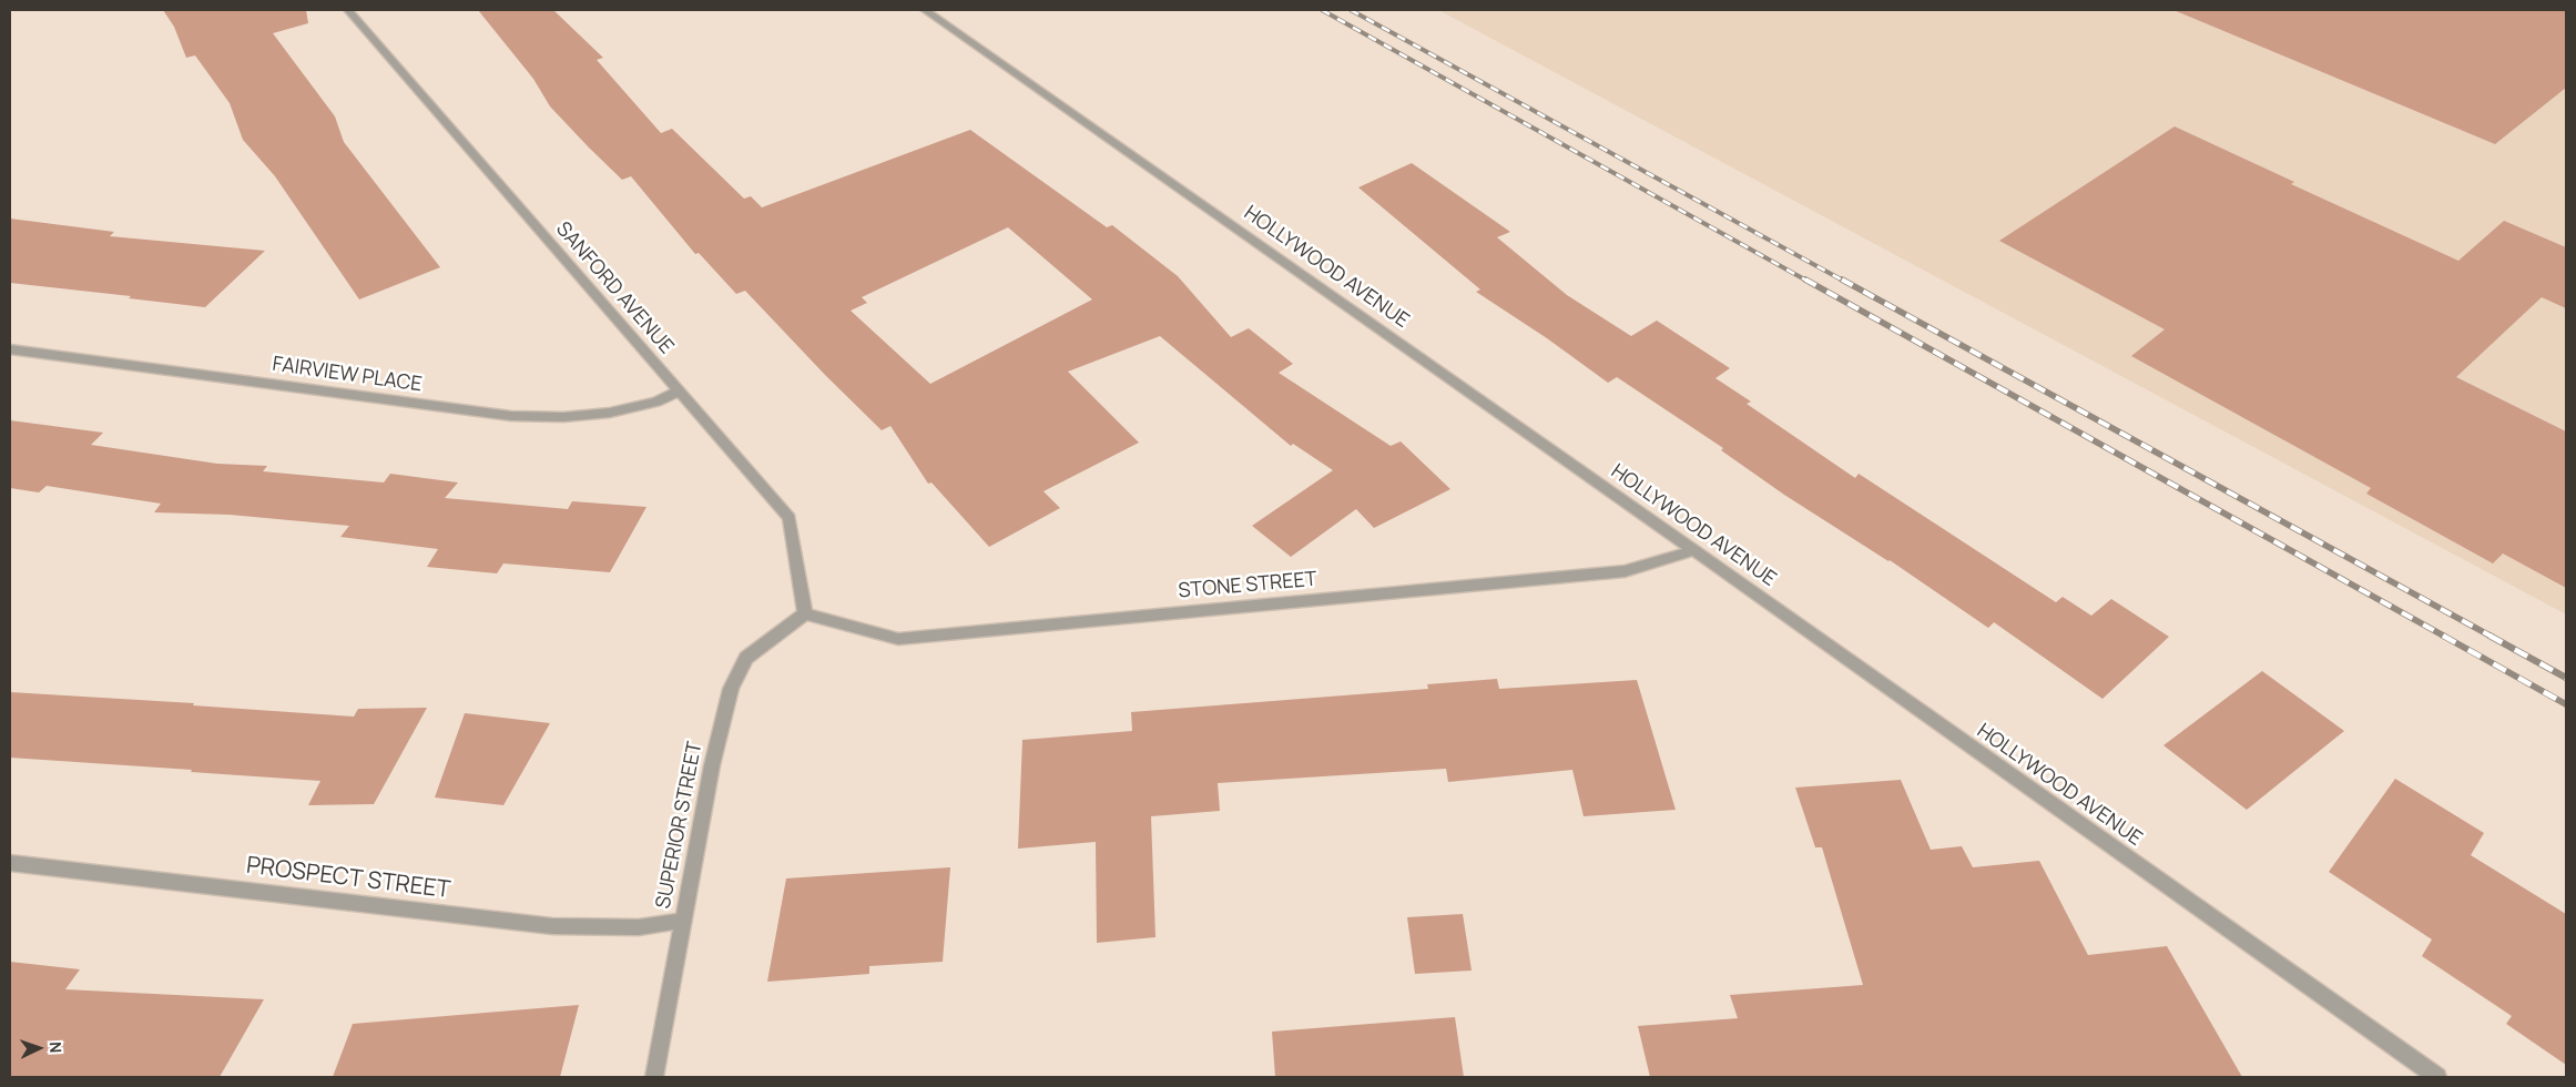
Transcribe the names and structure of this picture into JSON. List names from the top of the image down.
{
  "streets": {
    "street": [
      "HOLLYWOOD AVENUE",
      "SANFORD AVENUE",
      "FAIRVIEW PLACE",
      "STONE STREET",
      "SUPERIOR STREET",
      "PROSPECT STREET"
    ]
  },
  "crossings": [
    ["HOLLYWOOD AVENUE", "STONE STREET"],
    ["SANFORD AVENUE", "FAIRVIEW PLACE"],
    ["SANFORD AVENUE", "STONE STREET"],
    ["SANFORD AVENUE", "SUPERIOR STREET"],
    ["STONE STREET", "SUPERIOR STREET"],
    ["SUPERIOR STREET", "PROSPECT STREET"]
  ],
  "north": "right"
}
